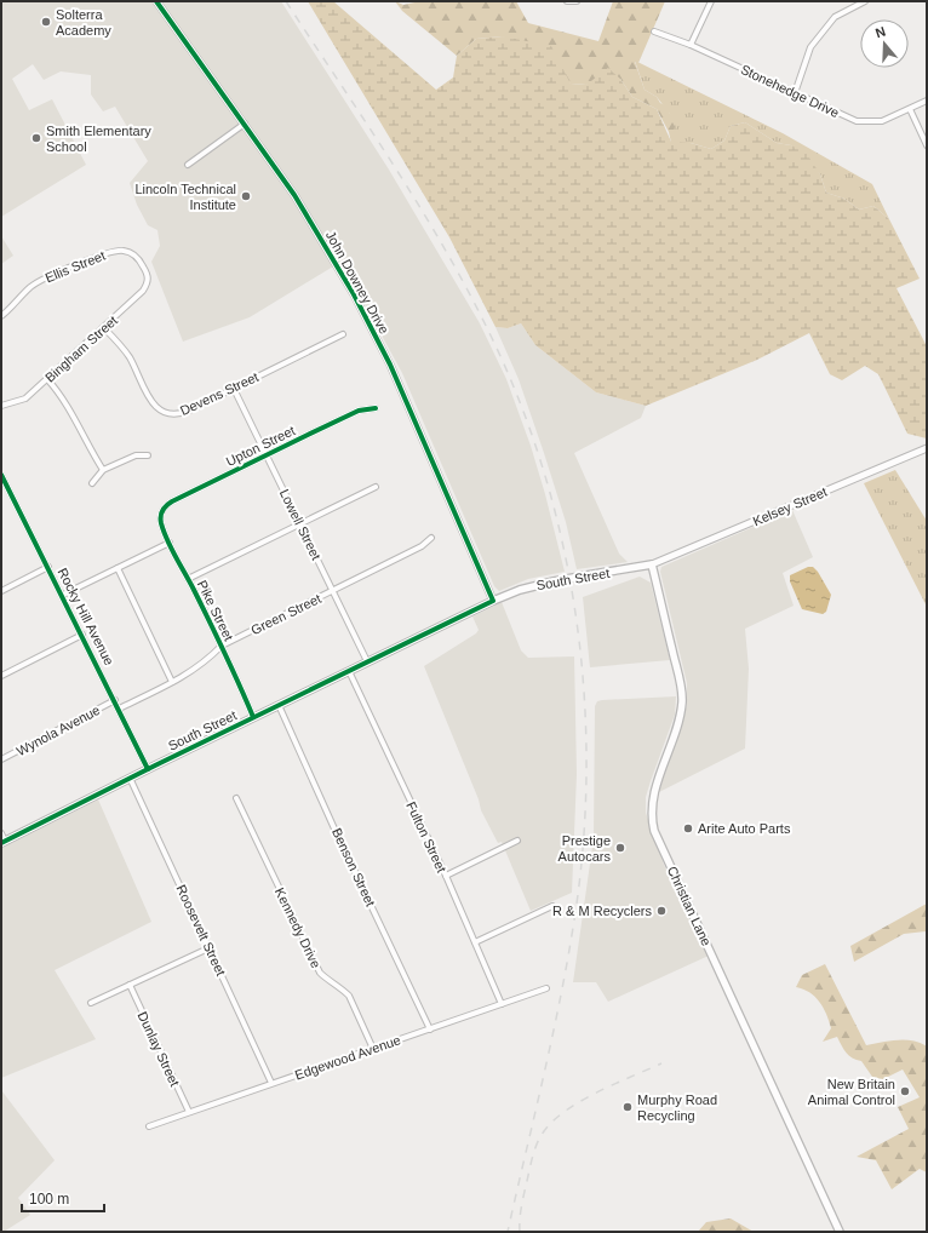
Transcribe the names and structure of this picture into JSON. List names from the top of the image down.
{
  "streets": {
    "main road": ["South Street", "Christian Lane"],
    "street": [
      "Stonehedge Drive",
      "Ellis Street",
      "John Downey Drive",
      "Bingham Street",
      "Devens Street",
      "Upton Street",
      "Kelsey Street",
      "Lowell Street",
      "Pike Street",
      "Green Street",
      "Rocky Hill Avenue",
      "Wynola Avenue",
      "Fulton Street",
      "Benson Street",
      "Kennedy Drive",
      "Roosevelt Street",
      "Dunlay Street",
      "Edgewood Avenue"
    ]
  },
  "crossings": [
    ["Ellis Street", "Bingham Street"],
    ["John Downey Drive", "South Street"],
    ["Bingham Street", "Devens Street"],
    ["Devens Street", "Lowell Street"],
    ["Upton Street", "Lowell Street"],
    ["Upton Street", "Pike Street"],
    ["Kelsey Street", "South Street"],
    ["Kelsey Street", "Christian Lane"],
    ["Lowell Street", "South Street"],
    ["Lowell Street", "Green Street"],
    ["South Street", "Pike Street"],
    ["South Street", "Rocky Hill Avenue"],
    ["South Street", "Fulton Street"],
    ["South Street", "Benson Street"],
    ["South Street", "Christian Lane"],
    ["South Street", "Roosevelt Street"],
    ["Pike Street", "Green Street"],
    ["Green Street", "Rocky Hill Avenue"],
    ["Rocky Hill Avenue", "Wynola Avenue"],
    ["Fulton Street", "Edgewood Avenue"],
    ["Benson Street", "Edgewood Avenue"],
    ["Kennedy Drive", "Edgewood Avenue"],
    ["Roosevelt Street", "Edgewood Avenue"],
    ["Dunlay Street", "Edgewood Avenue"]
  ],
  "places": [
    "Solterra Academy",
    "Smith Elementary School",
    "Lincoln Technical Institute",
    "Arite Auto Parts",
    "Prestige Autocars",
    "R & M Recyclers",
    "New Britain Animal Control",
    "Murphy Road Recycling"
  ],
  "scale_bar": "100 m",
  "north": "top"
}
